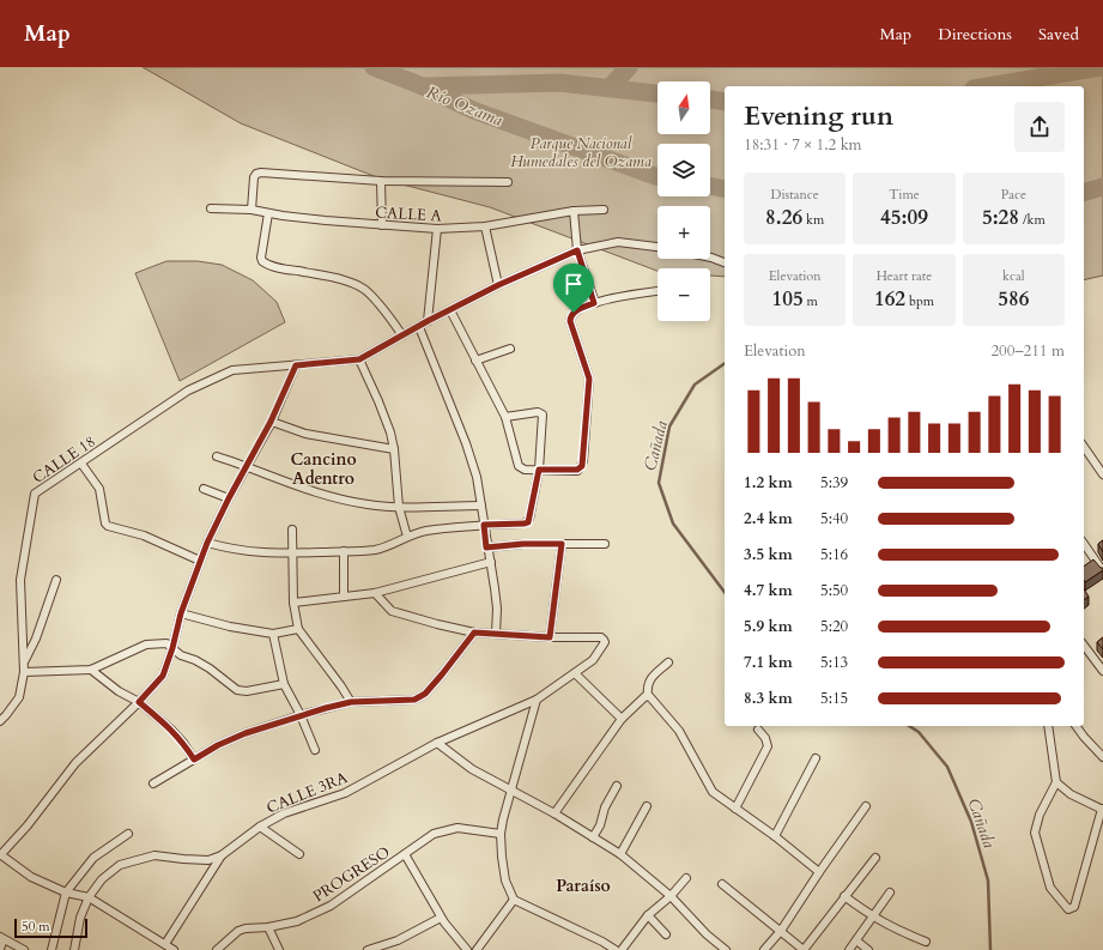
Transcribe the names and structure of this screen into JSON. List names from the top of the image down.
{
  "streets": {
    "street": [
      "CALLE A",
      "CALLE 18",
      "CALLE 3RA",
      "PROGRESO"
    ]
  },
  "districts": ["Cancino Adentro", "Paraíso"],
  "water": ["Río Ozama", "Cañada"],
  "parks": ["Parque Nacional Humedales del Ozama"],
  "scale_bar": "50 m",
  "north": "top",
  "page": {
    "header": "Map",
    "nav": ["Map", "Directions", "Saved"],
    "map_buttons": ["+", "−"],
    "heading": ["Evening run", "18:31 · 7 × 1.2 km"],
    "stats": [
      ["Distance", "8.26 km"],
      ["Time", "45:09"],
      ["Pace", "5:28 /km"],
      ["Elevation", "105 m"],
      ["Heart rate", "162 bpm"],
      ["kcal", "586"]
    ],
    "chart": ["Elevation", "200–211 m"],
    "list": [
      {
        "name": "1.2 km",
        "note": "5:39"
      },
      {
        "name": "2.4 km",
        "note": "5:40"
      },
      {
        "name": "3.5 km",
        "note": "5:16"
      },
      {
        "name": "4.7 km",
        "note": "5:50"
      },
      {
        "name": "5.9 km",
        "note": "5:20"
      },
      {
        "name": "7.1 km",
        "note": "5:13"
      },
      {
        "name": "8.3 km",
        "note": "5:15"
      }
    ],
    "scale": "50 m"
  }
}
